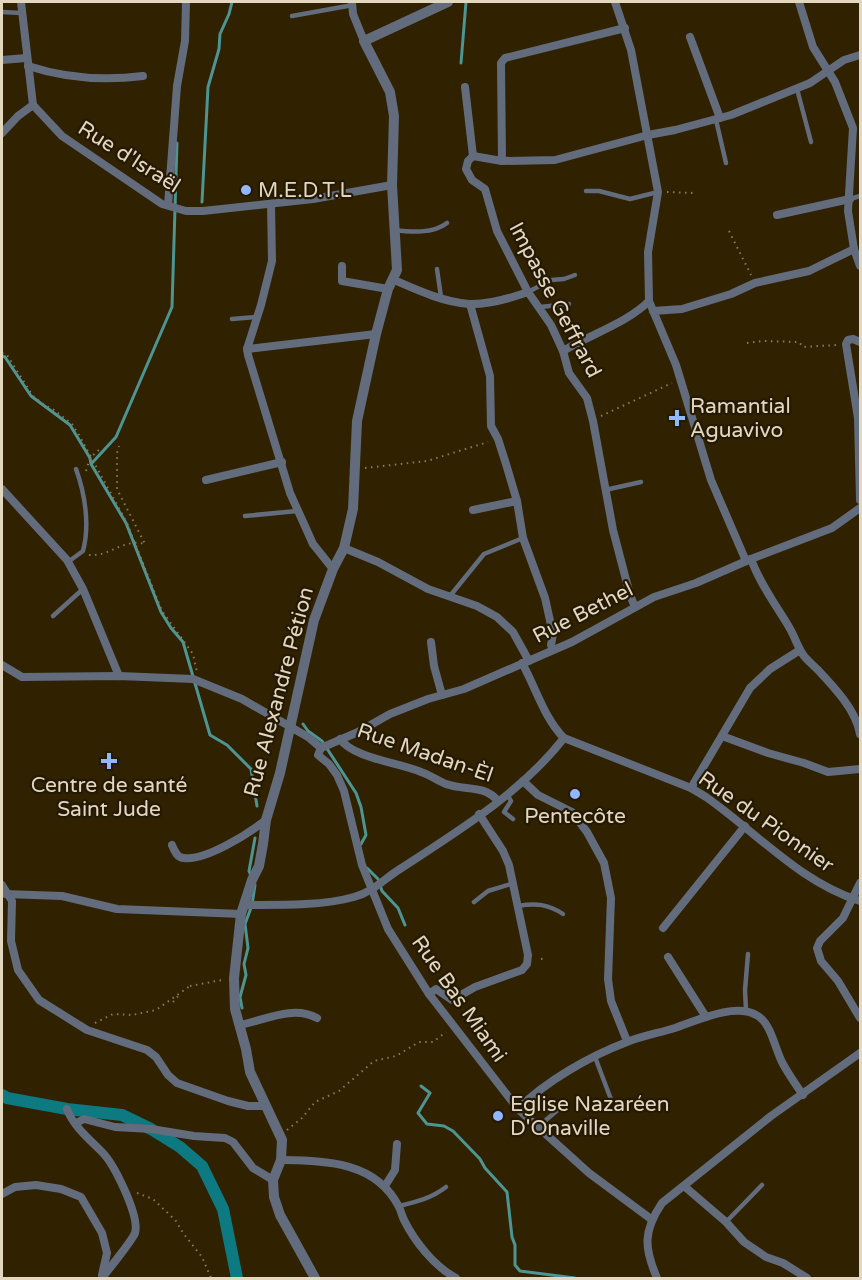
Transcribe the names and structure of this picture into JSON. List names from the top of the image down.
{
  "streets": {
    "street": [
      "Rue d'Israël",
      "Impasse Geffrard",
      "Rue Bethel",
      "Rue Alexandre Pétion",
      "Rue Madan-Èl",
      "Rue du Pionnier",
      "Rue Bas Miami"
    ]
  },
  "crossings": [
    ["Rue d'Israël", "Rue Alexandre Pétion"],
    ["Impasse Geffrard", "Rue Bethel"],
    ["Rue Bethel", "Rue Madan-Èl"],
    ["Rue Bethel", "Rue Bas Miami"]
  ],
  "places": {
    "other": ["M.E.D.T.L", "Pentecôte", "Eglise Nazaréen D'Onaville"],
    "health": ["Ramantial Aguavivo", "Centre de santé Saint Jude"]
  }
}
